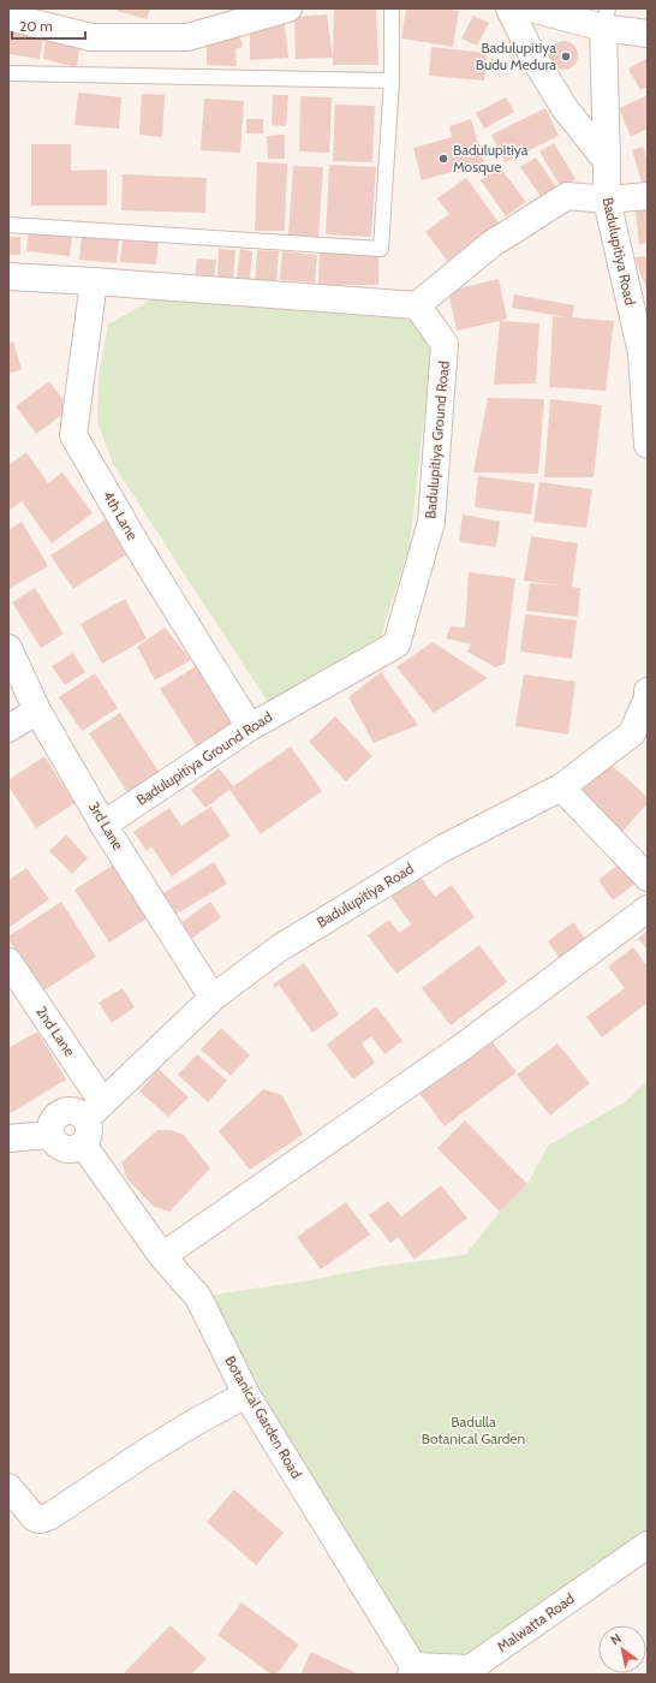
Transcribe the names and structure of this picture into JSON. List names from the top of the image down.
{
  "streets": {
    "street": [
      "Badulupitiya Road",
      "Badulupitiya Ground Road",
      "4th Lane",
      "3rd Lane",
      "2nd Lane",
      "Botanical Garden Road",
      "Malwatta Road"
    ]
  },
  "crossings": [
    ["Badulupitiya Road", "3rd Lane"],
    ["Badulupitiya Road", "2nd Lane"],
    ["Badulupitiya Road", "Botanical Garden Road"],
    ["Badulupitiya Ground Road", "4th Lane"],
    ["Badulupitiya Ground Road", "3rd Lane"],
    ["2nd Lane", "Botanical Garden Road"],
    ["Botanical Garden Road", "Malwatta Road"]
  ],
  "parks": ["Badulla Botanical Garden"],
  "places": ["Badulupitiya Budu Medura", "Badulupitiya Mosque"],
  "scale_bar": "20 m",
  "north": "top left"
}
